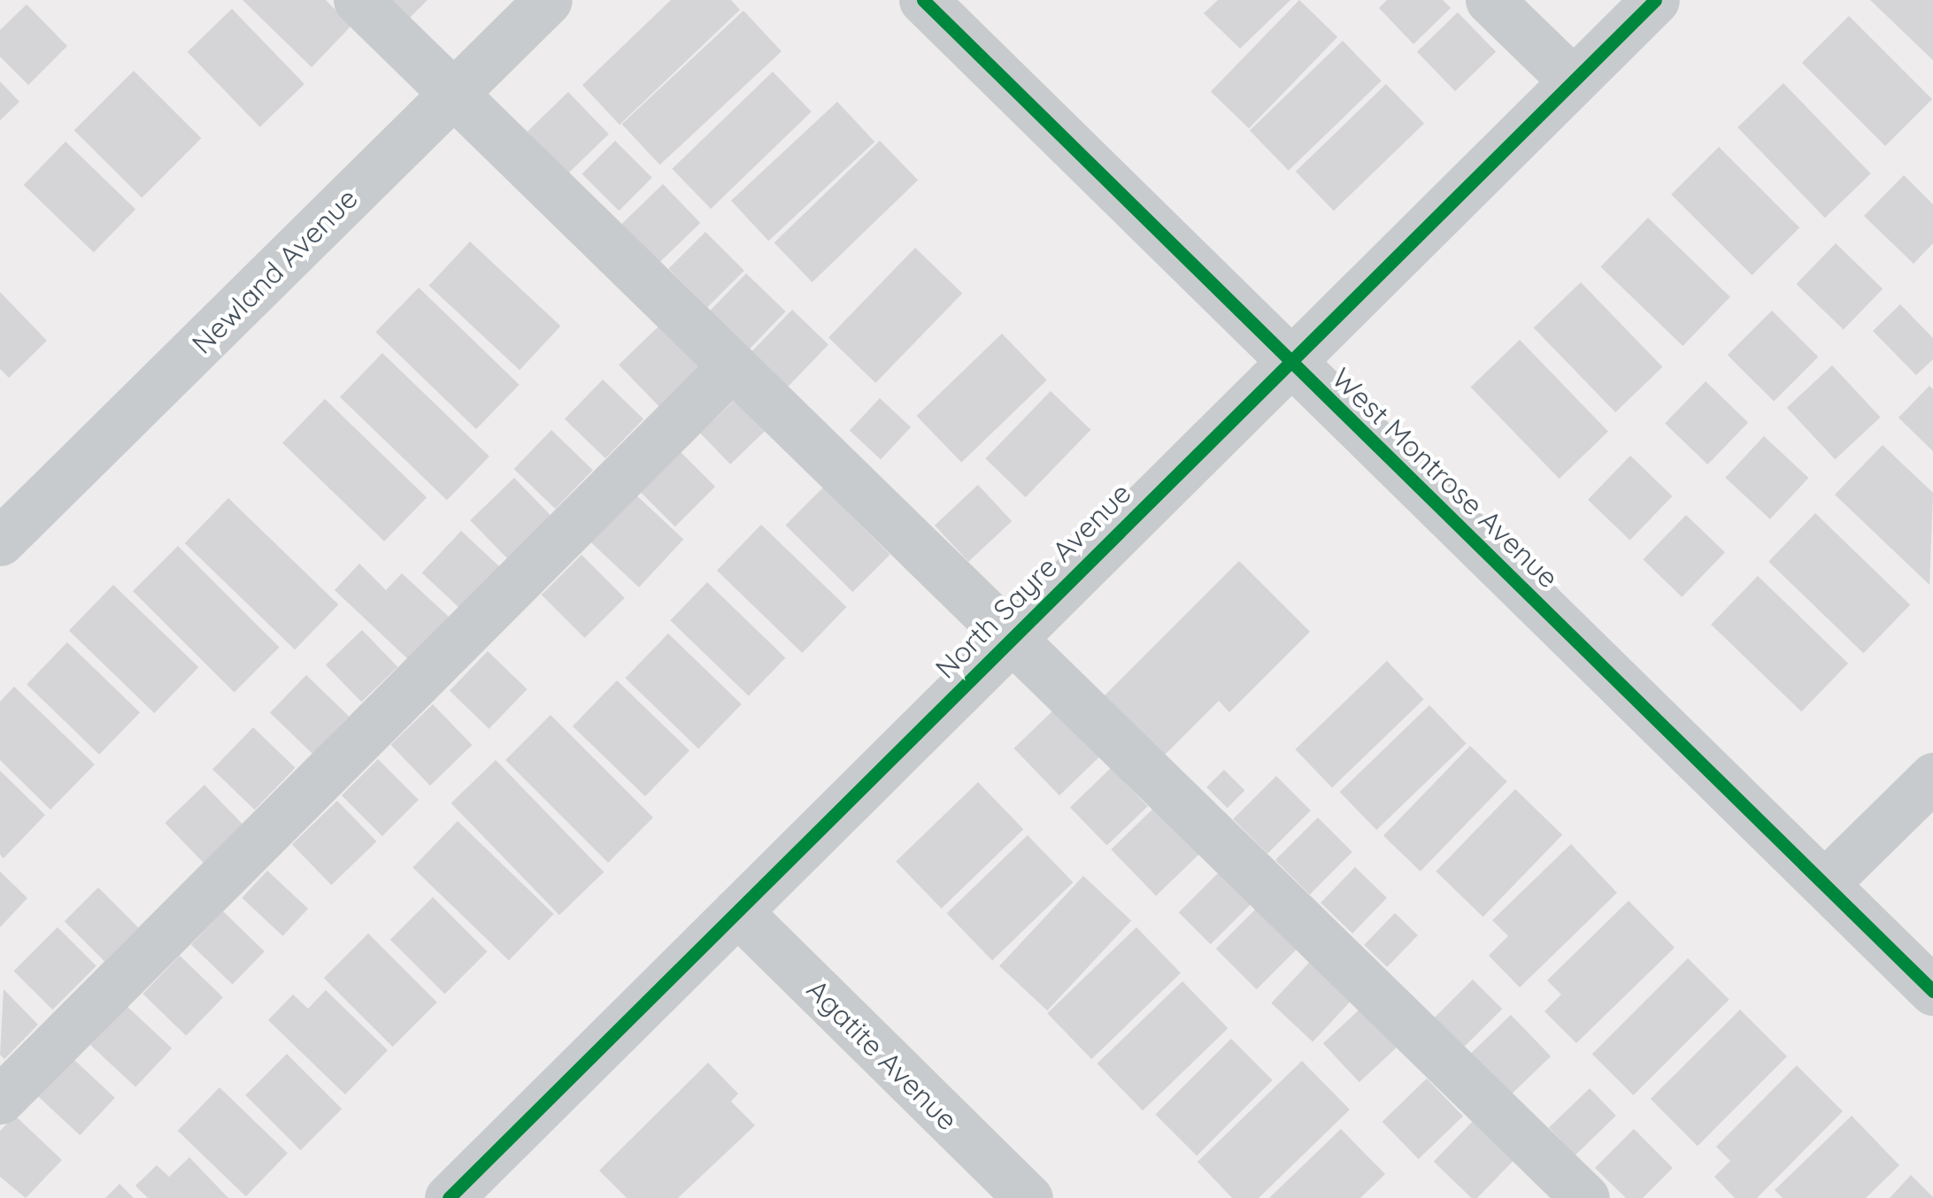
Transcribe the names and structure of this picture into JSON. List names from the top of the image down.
{
  "streets": {
    "street": [
      "Newland Avenue",
      "West Montrose Avenue",
      "North Sayre Avenue",
      "Agatite Avenue"
    ]
  },
  "crossings": [
    ["West Montrose Avenue", "North Sayre Avenue"],
    ["North Sayre Avenue", "Agatite Avenue"]
  ]
}
